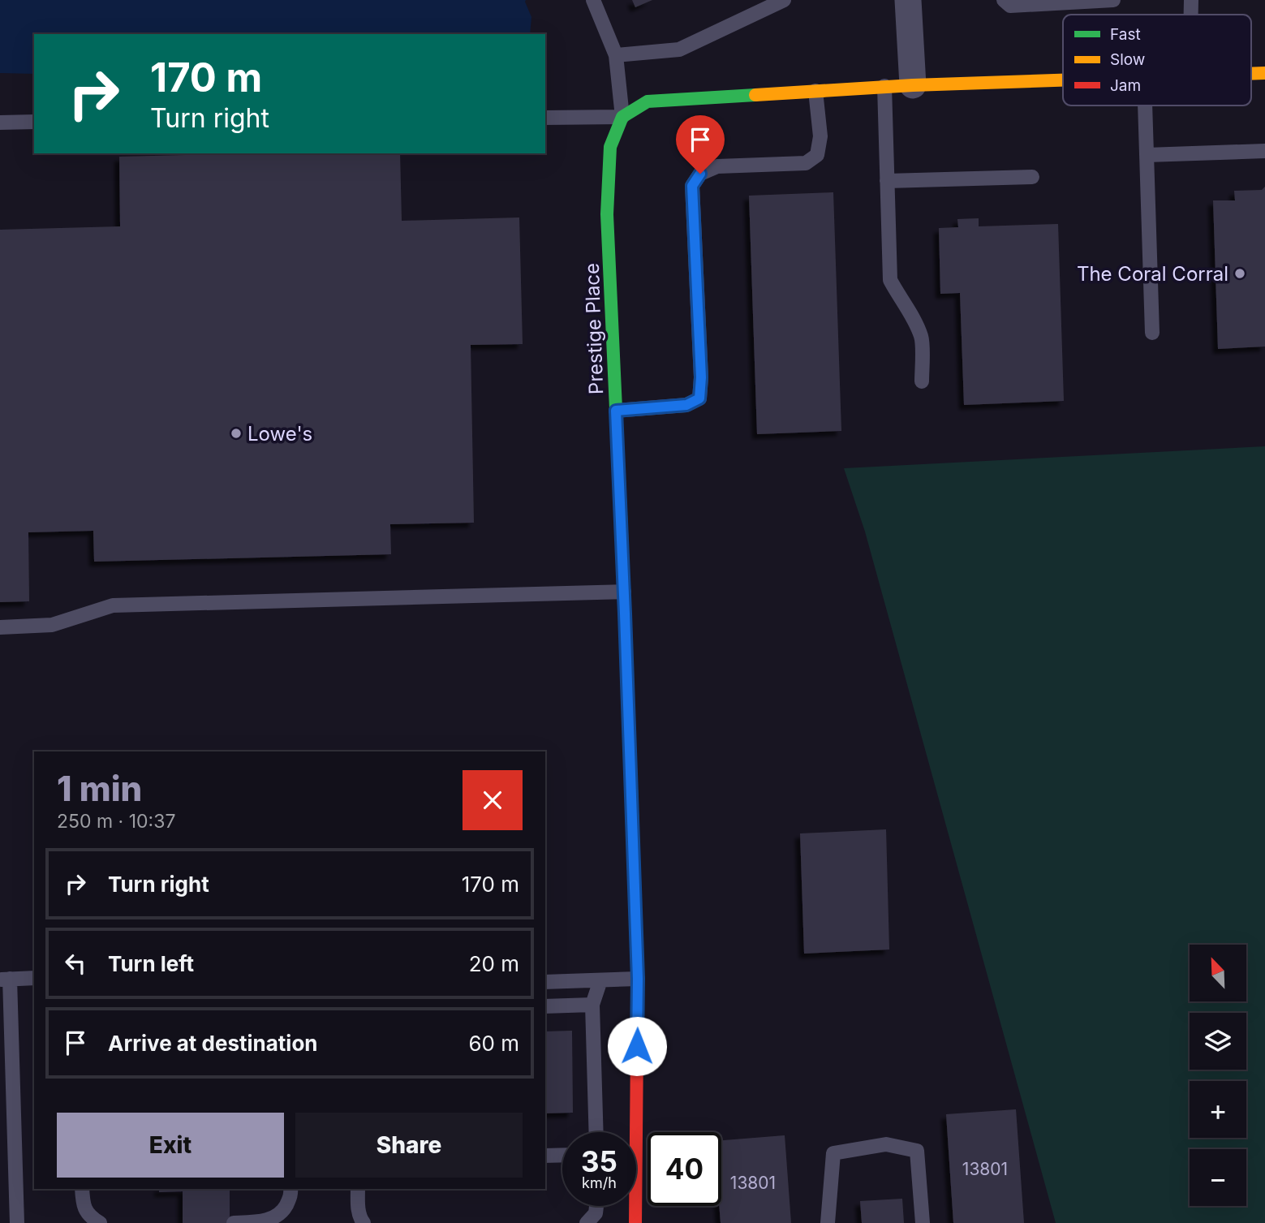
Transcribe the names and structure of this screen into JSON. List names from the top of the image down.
{
  "streets": {
    "street": ["Prestige Place"]
  },
  "places": ["The Coral Corral", "Lowe's"],
  "house_numbers": ["13801", "13801"],
  "legend": ["Fast", "Slow", "Jam"],
  "north": "top left",
  "page": {
    "turn": ["170 m", "Turn right"],
    "heading": ["1 min", "250 m · 10:37"],
    "list": [
      {
        "name": "Turn right",
        "value": "170 m"
      },
      {
        "name": "Turn left",
        "value": "20 m"
      },
      {
        "name": "Arrive at destination",
        "value": "60 m"
      }
    ],
    "map_buttons": ["+", "−"],
    "buttons": ["Exit", "Share"],
    "speed": "35 km/h",
    "limit": "40"
  }
}
